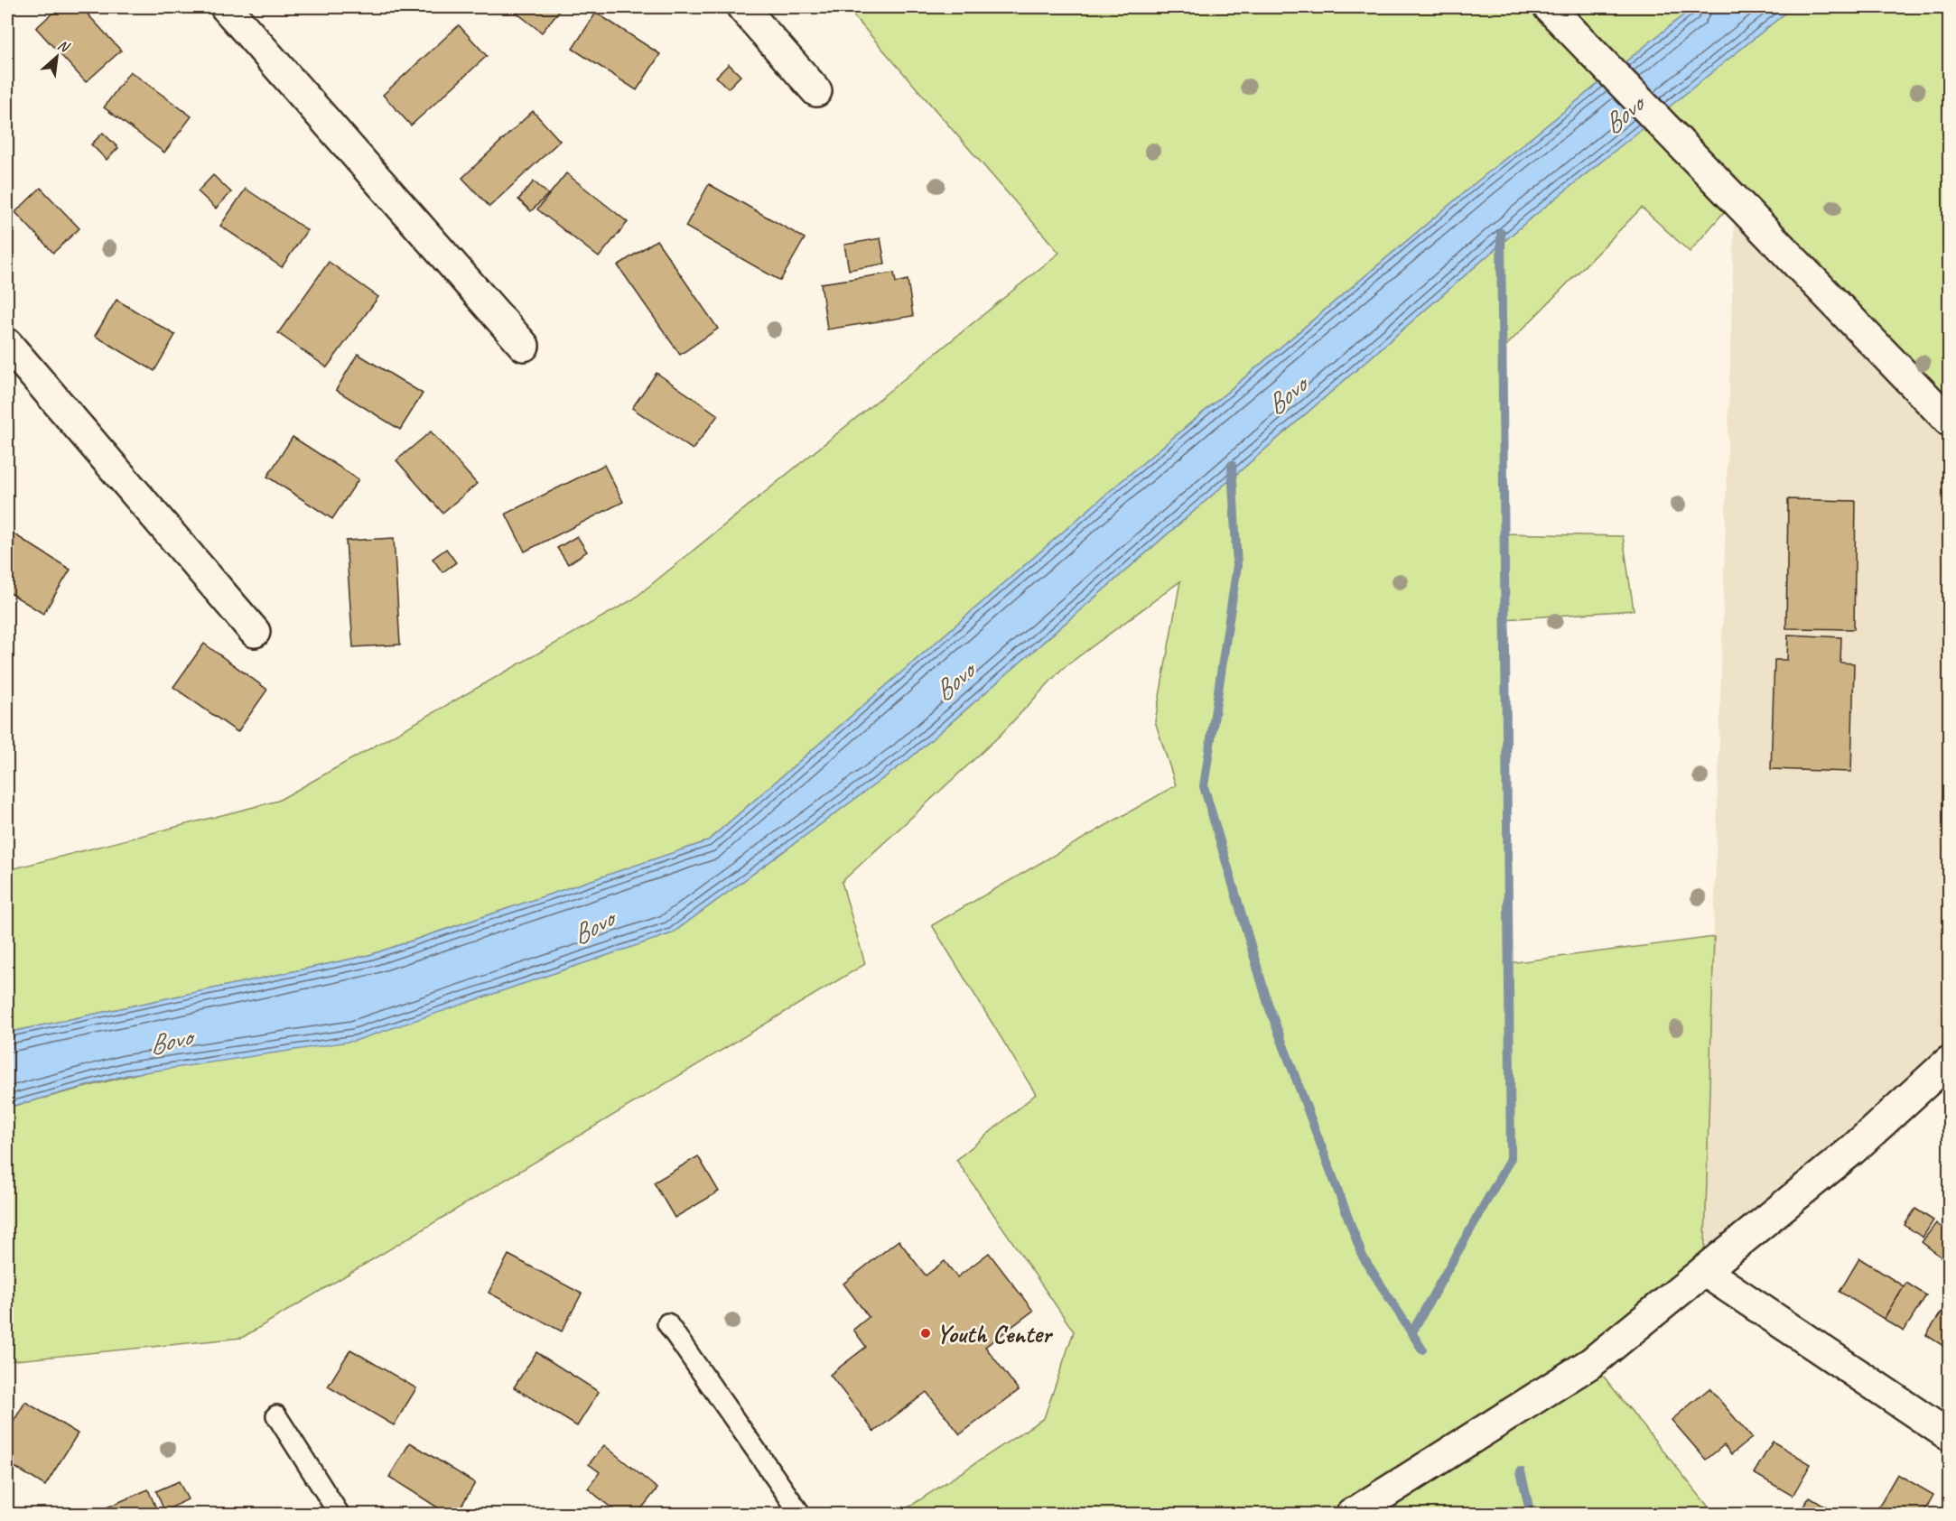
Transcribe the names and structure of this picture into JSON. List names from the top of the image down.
{
  "water": ["Bovo"],
  "places": ["Youth Center"],
  "north": "top right"
}
